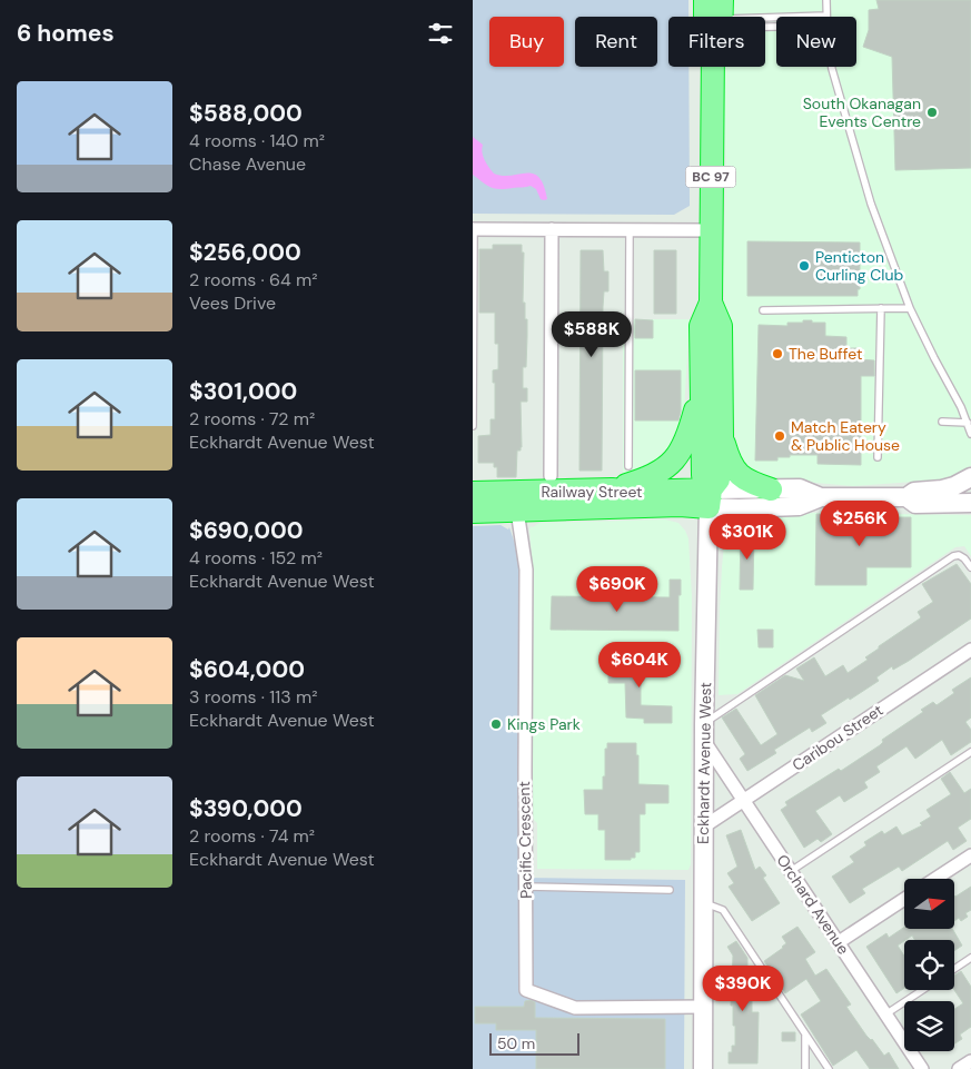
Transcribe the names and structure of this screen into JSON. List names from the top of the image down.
{
  "streets": {
    "highway": ["BC 97", "Railway Street", "Eckhardt Avenue West"],
    "street": ["Caribou Street", "Pacific Crescent", "Orchard Avenue"]
  },
  "crossings": [
    ["Railway Street", "Eckhardt Avenue West"],
    ["Railway Street", "Pacific Crescent"],
    ["Caribou Street", "Eckhardt Avenue West"],
    ["Caribou Street", "Orchard Avenue"],
    ["Eckhardt Avenue West", "Pacific Crescent"],
    ["Eckhardt Avenue West", "Orchard Avenue"]
  ],
  "places": [
    "South Okanagan Events Centre",
    "Penticton Curling Club",
    "The Buffet",
    "Match Eatery & Public House",
    "Kings Park"
  ],
  "scale_bar": "50 m",
  "north": "right",
  "page": {
    "heading": "6 homes",
    "chip": [
      "Buy",
      "Rent",
      "Filters",
      "New"
    ],
    "list": [
      {
        "name": "$588,000",
        "note": "4 rooms · 140 m² · Chase Avenue"
      },
      {
        "name": "$256,000",
        "note": "2 rooms · 64 m² · Vees Drive"
      },
      {
        "name": "$301,000",
        "note": "2 rooms · 72 m² · Eckhardt Avenue West"
      },
      {
        "name": "$690,000",
        "note": "4 rooms · 152 m² · Eckhardt Avenue West"
      },
      {
        "name": "$604,000",
        "note": "3 rooms · 113 m² · Eckhardt Avenue West"
      },
      {
        "name": "$390,000",
        "note": "2 rooms · 74 m² · Eckhardt Avenue West"
      }
    ],
    "price": [
      "$588K",
      "$256K",
      "$301K",
      "$690K",
      "$604K",
      "$390K"
    ],
    "scale": "50 m"
  }
}
